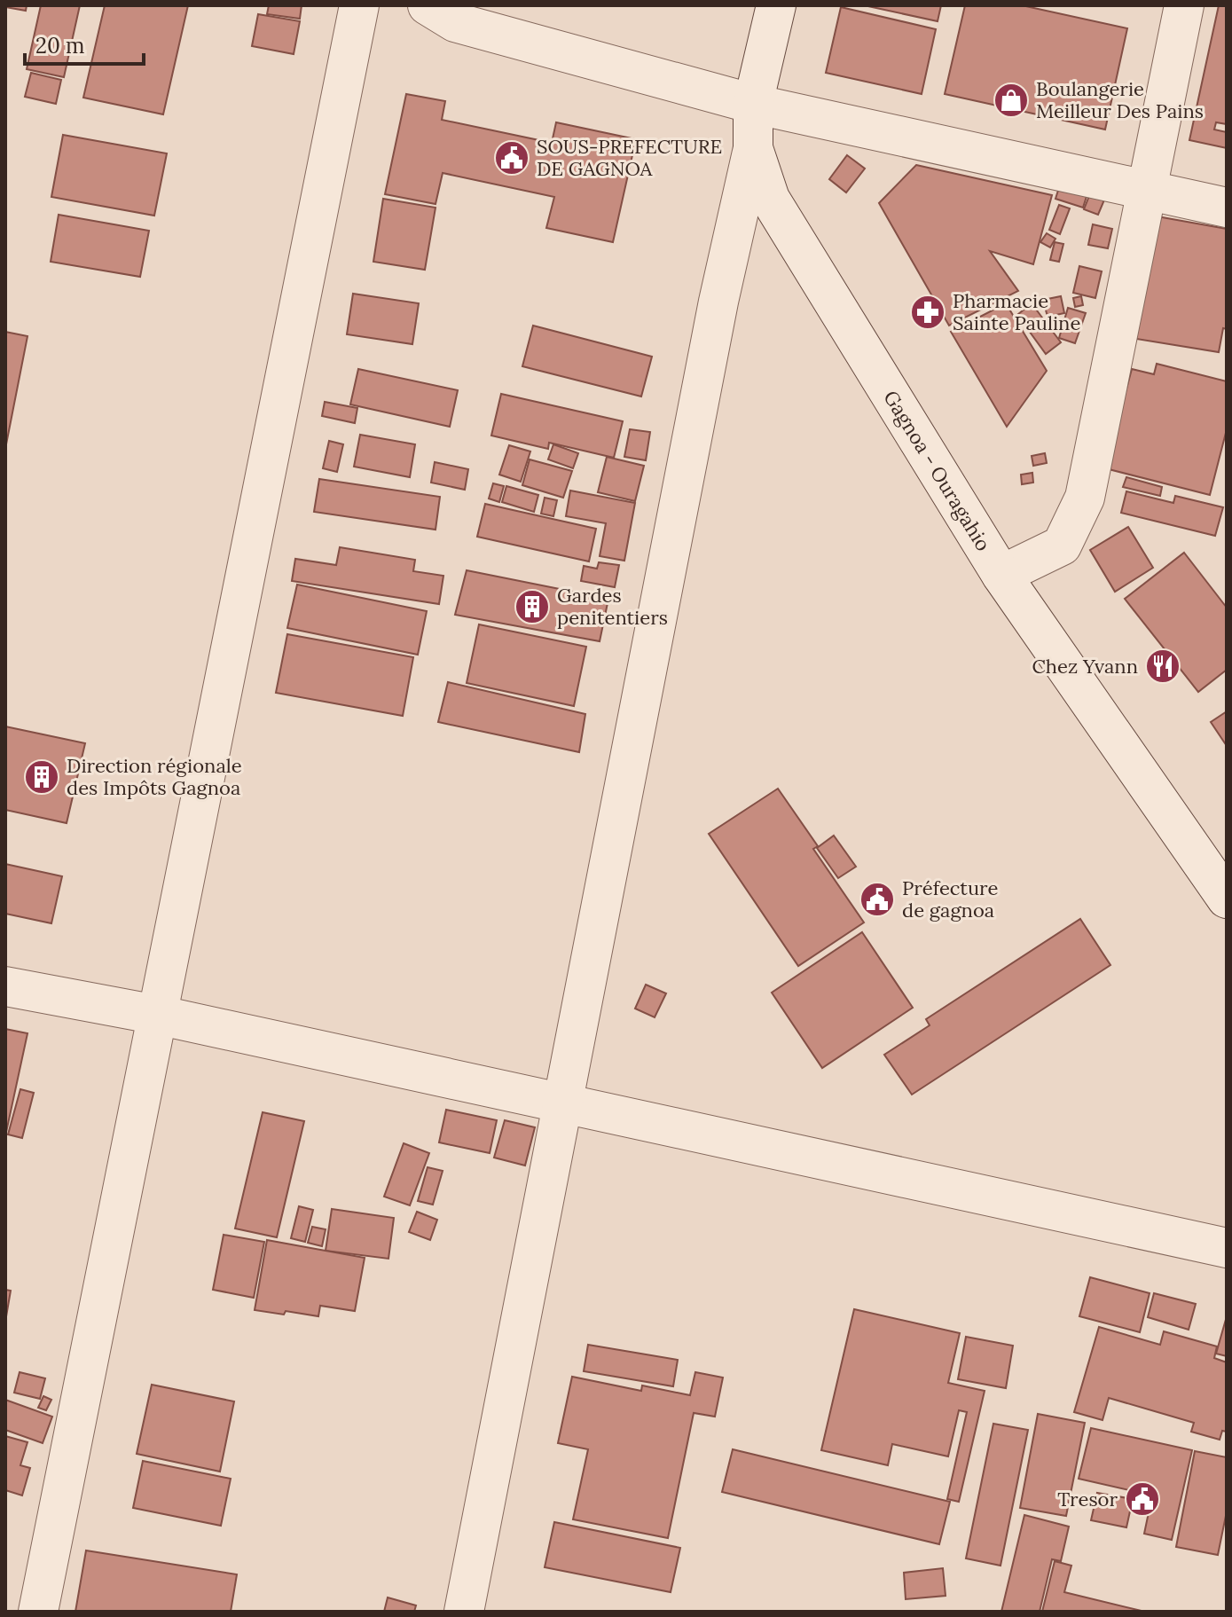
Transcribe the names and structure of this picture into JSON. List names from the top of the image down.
{
  "streets": {
    "street": ["Gagnoa - Ouragahio"]
  },
  "places": {
    "shop": ["Boulangerie Meilleur Des Pains"],
    "public building": ["SOUS-PREFECTURE DE GAGNOA", "Préfecture de gagnoa", "Tresor"],
    "pharmacy": ["Pharmacie Sainte Pauline"],
    "building": ["Gardes penitentiers", "Direction régionale des Impôts Gagnoa"],
    "restaurant": ["Chez Yvann"]
  },
  "scale_bar": "20 m"
}
